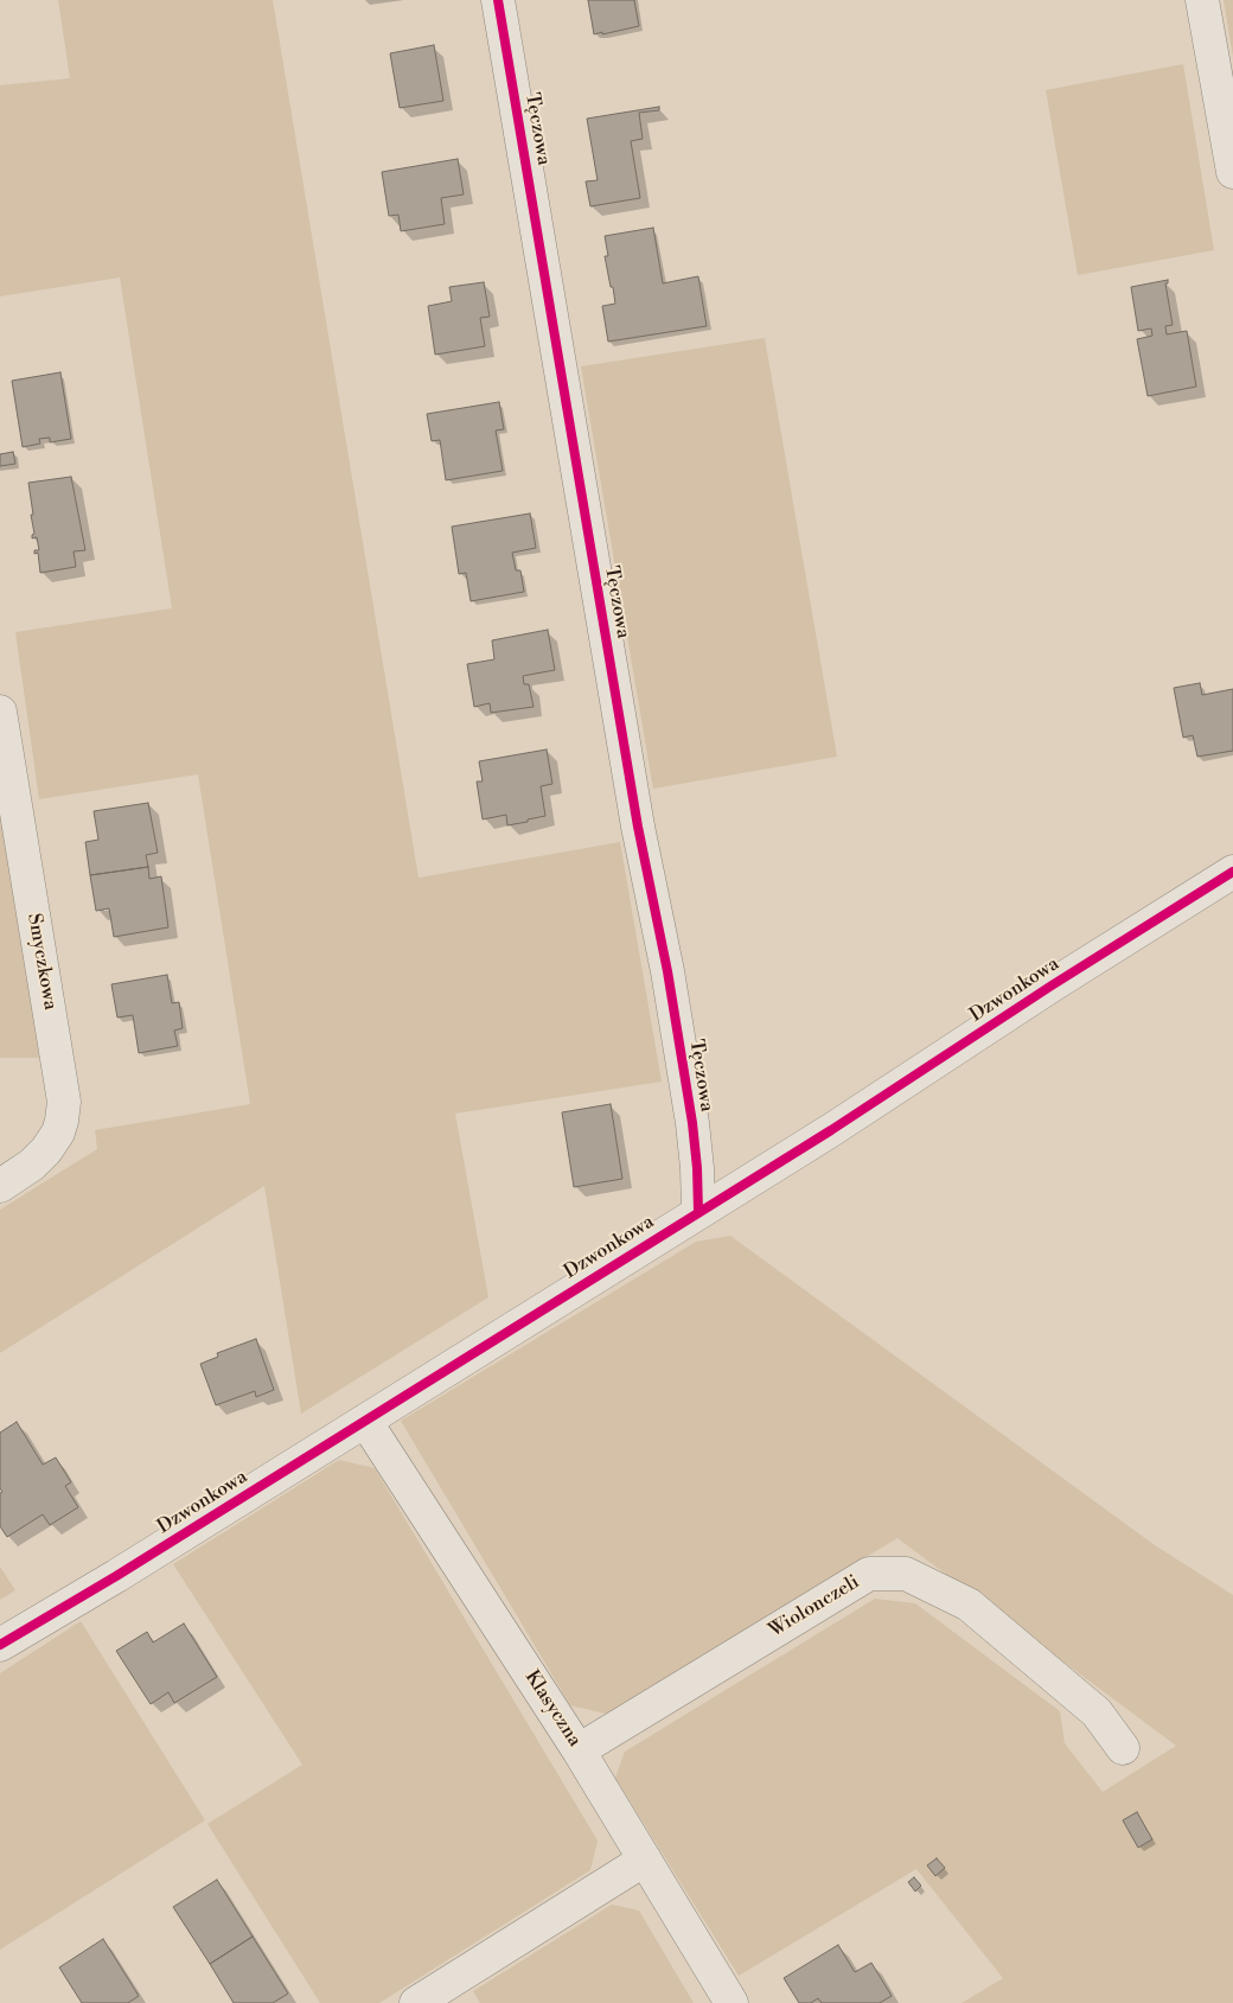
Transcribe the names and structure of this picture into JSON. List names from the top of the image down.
{
  "streets": {
    "street": [
      "Tęczowa",
      "Smyczkowa",
      "Dzwonkowa",
      "Wiolonczeli",
      "Klasyczna"
    ]
  },
  "crossings": [
    ["Tęczowa", "Dzwonkowa"],
    ["Dzwonkowa", "Klasyczna"],
    ["Wiolonczeli", "Klasyczna"]
  ]
}
